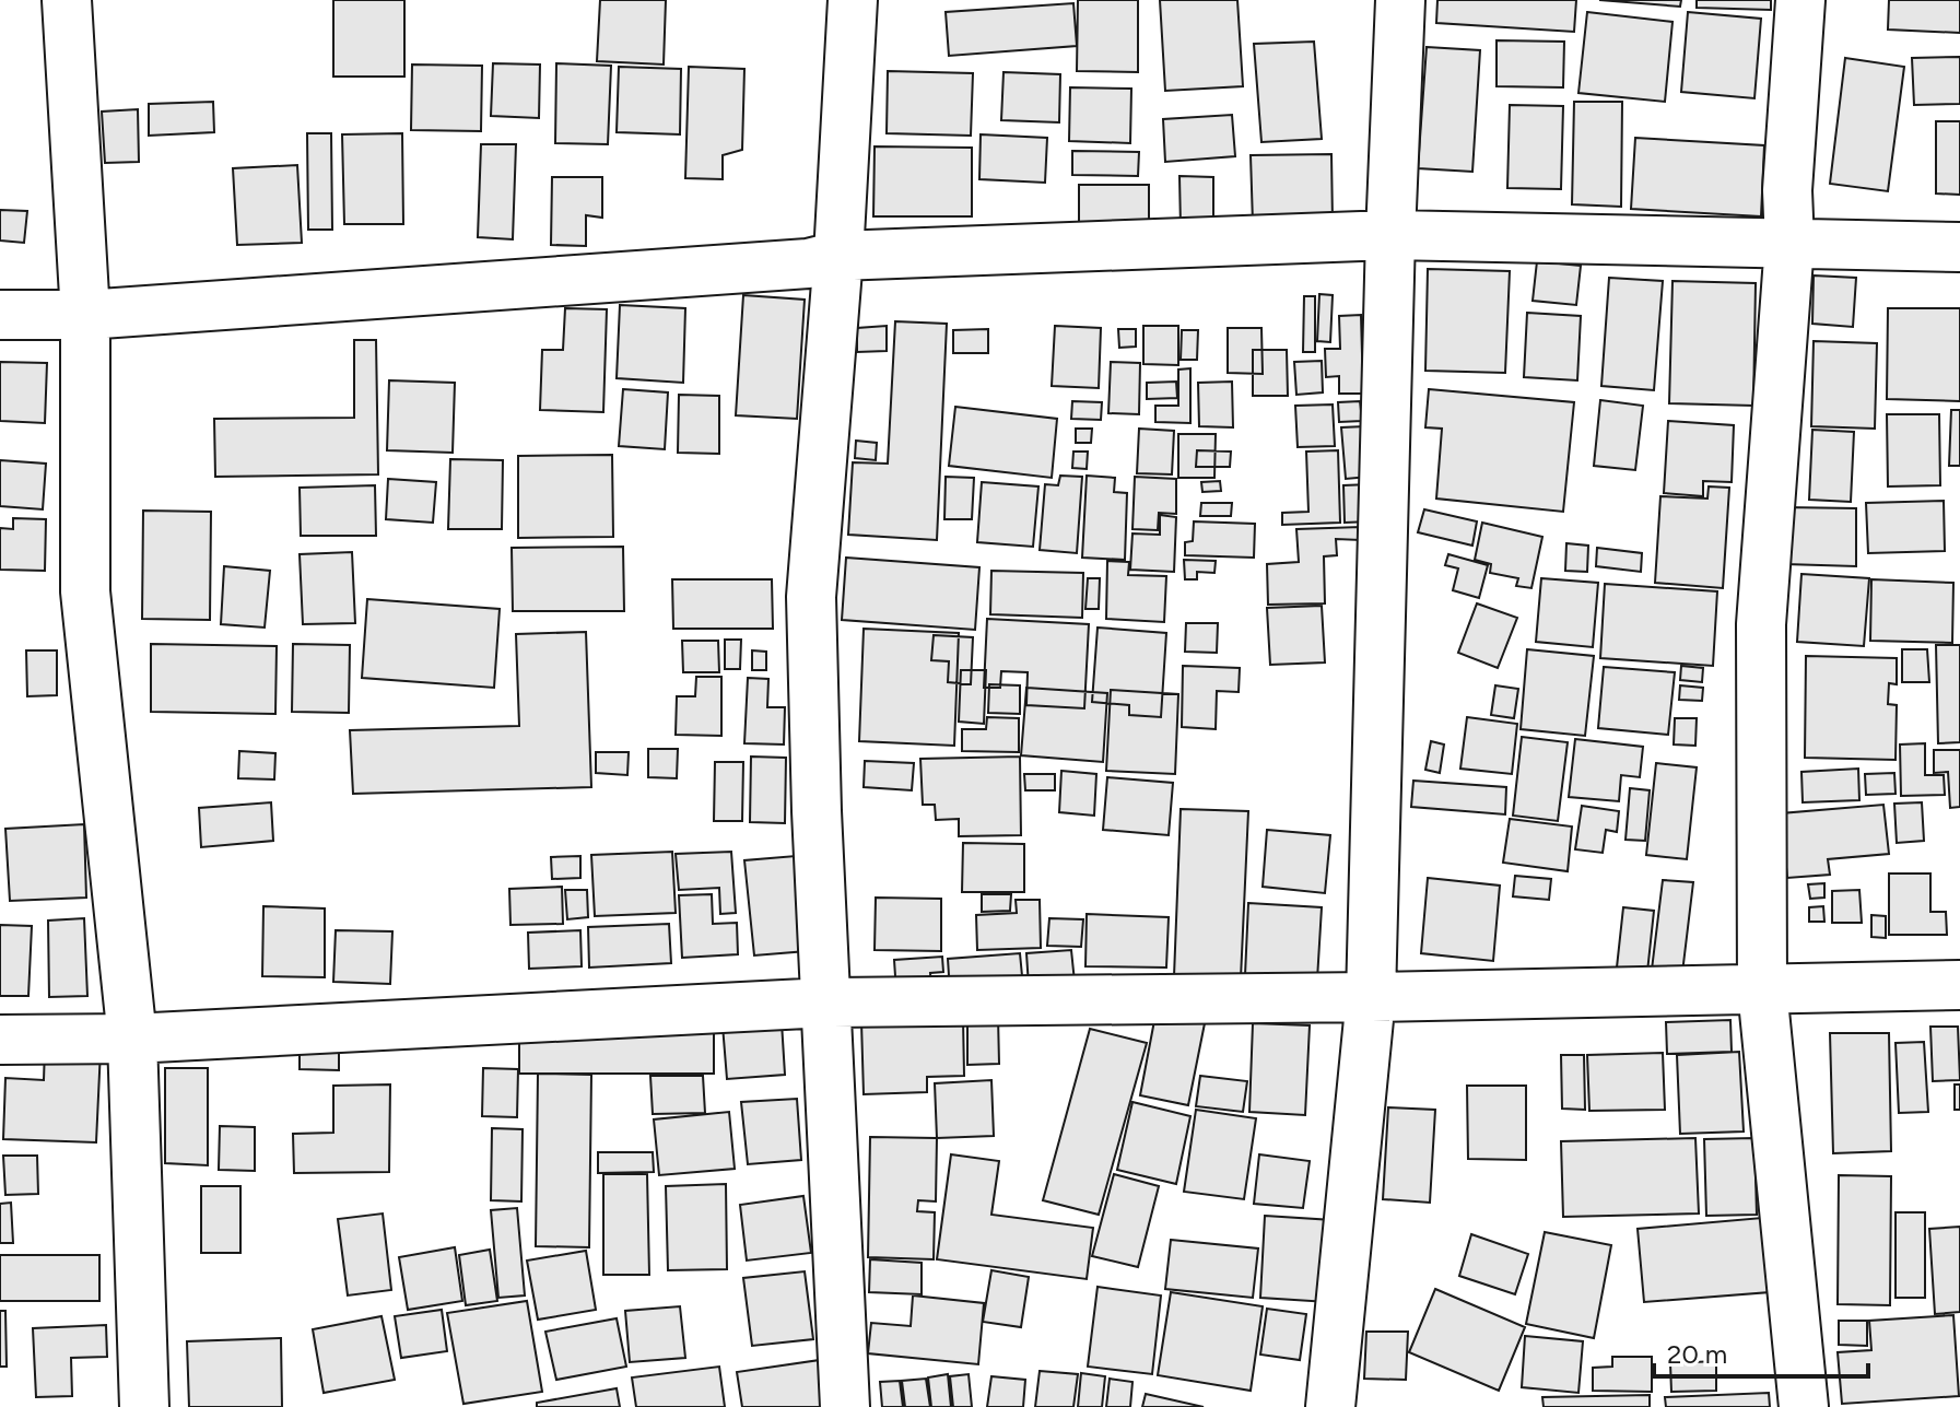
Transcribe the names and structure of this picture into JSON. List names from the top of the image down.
{
  "scale_bar": "20 m"
}
